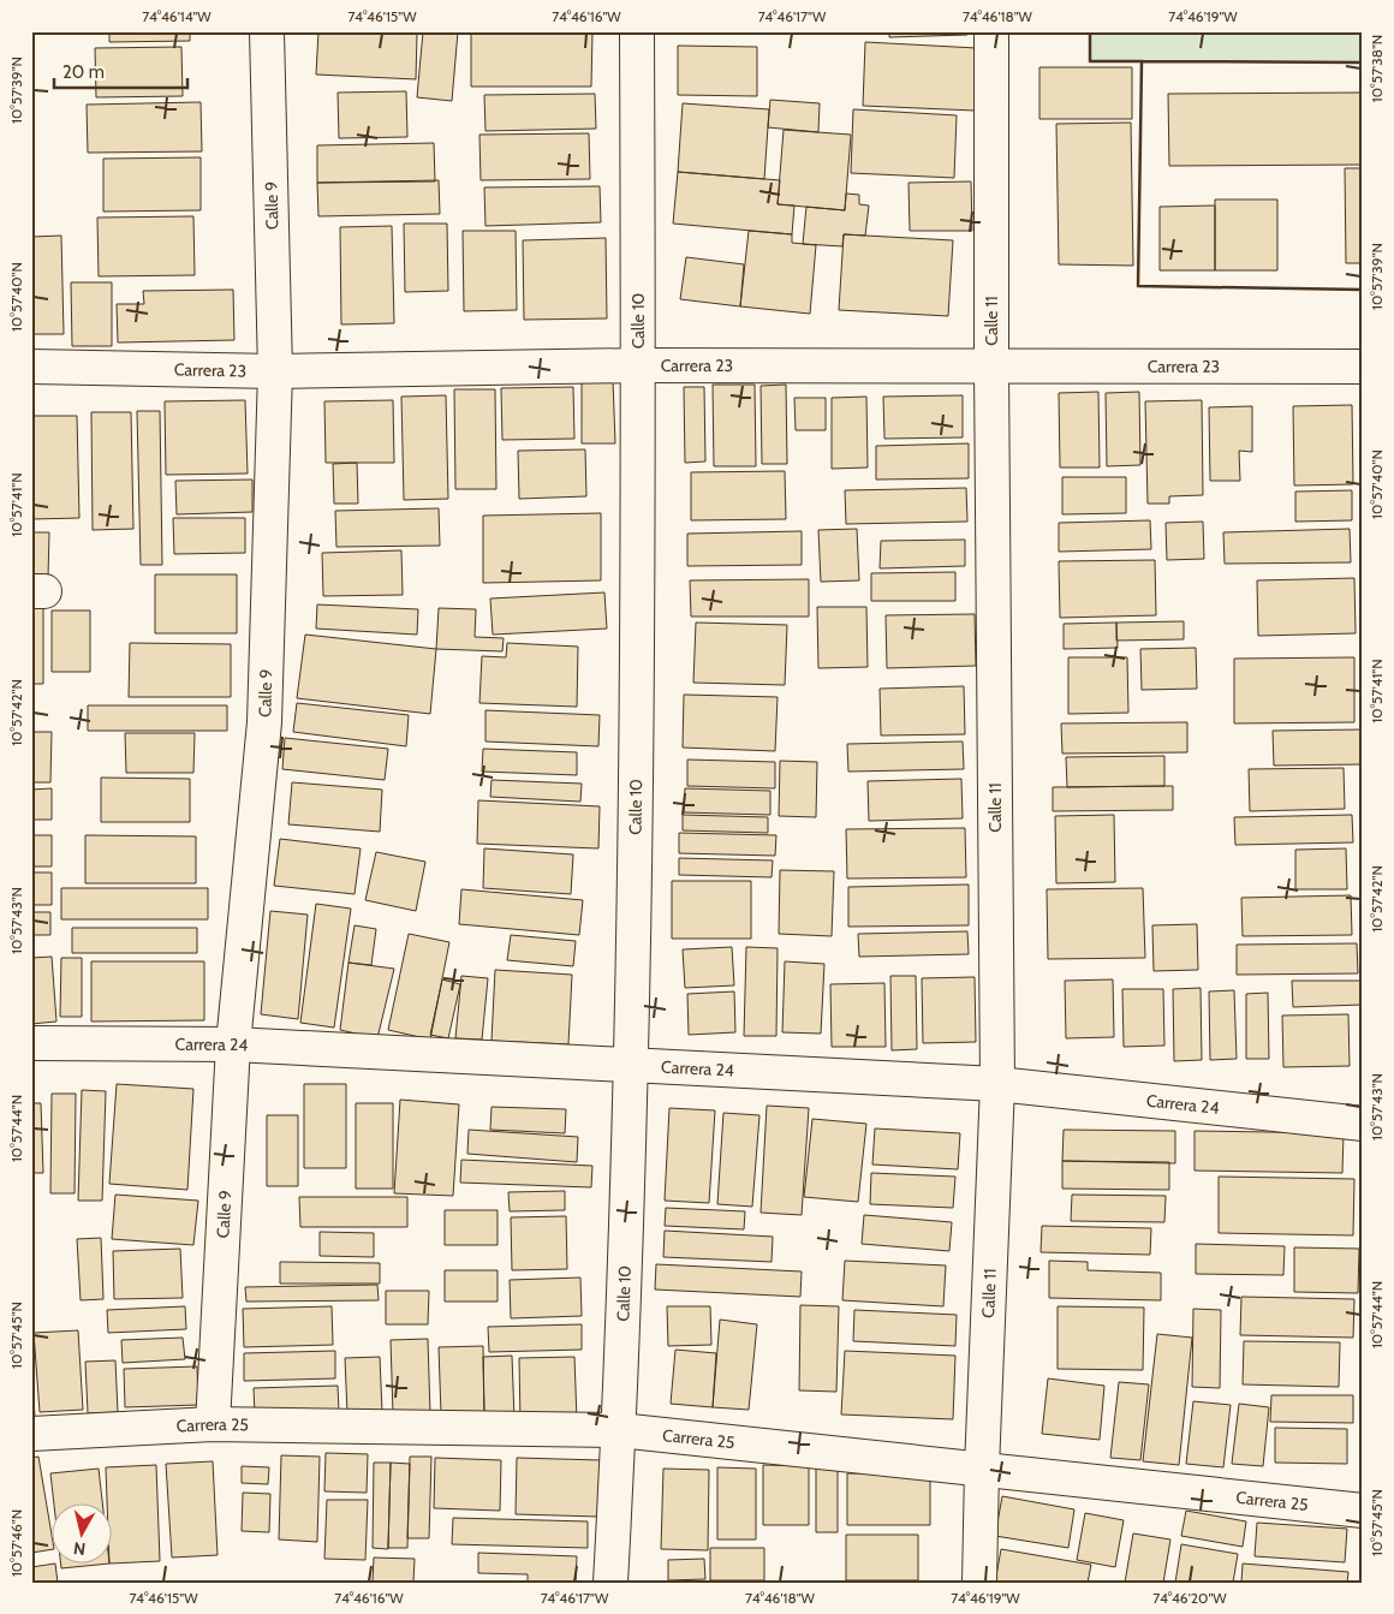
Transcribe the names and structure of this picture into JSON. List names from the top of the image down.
{
  "streets": {
    "street": [
      "Calle 9",
      "Calle 10",
      "Calle 11",
      "Carrera 23",
      "Carrera 24",
      "Carrera 25"
    ]
  },
  "crossings": [
    ["Calle 9", "Carrera 23"],
    ["Calle 9", "Carrera 24"],
    ["Calle 9", "Carrera 25"],
    ["Calle 10", "Carrera 23"],
    ["Calle 10", "Carrera 24"],
    ["Calle 10", "Carrera 25"],
    ["Calle 11", "Carrera 23"],
    ["Calle 11", "Carrera 24"],
    ["Calle 11", "Carrera 25"]
  ],
  "scale_bar": "20 m",
  "north": "bottom",
  "coordinates": [
    "74°46'14\"W",
    "74°46'15\"W",
    "74°46'16\"W",
    "74°46'17\"W",
    "74°46'18\"W",
    "74°46'19\"W",
    "10°57'38\"N",
    "10°57'39\"N",
    "10°57'40\"N",
    "10°57'41\"N",
    "10°57'42\"N",
    "10°57'43\"N",
    "10°57'44\"N",
    "10°57'45\"N",
    "10°57'46\"N",
    "74°46'20\"W"
  ]
}
